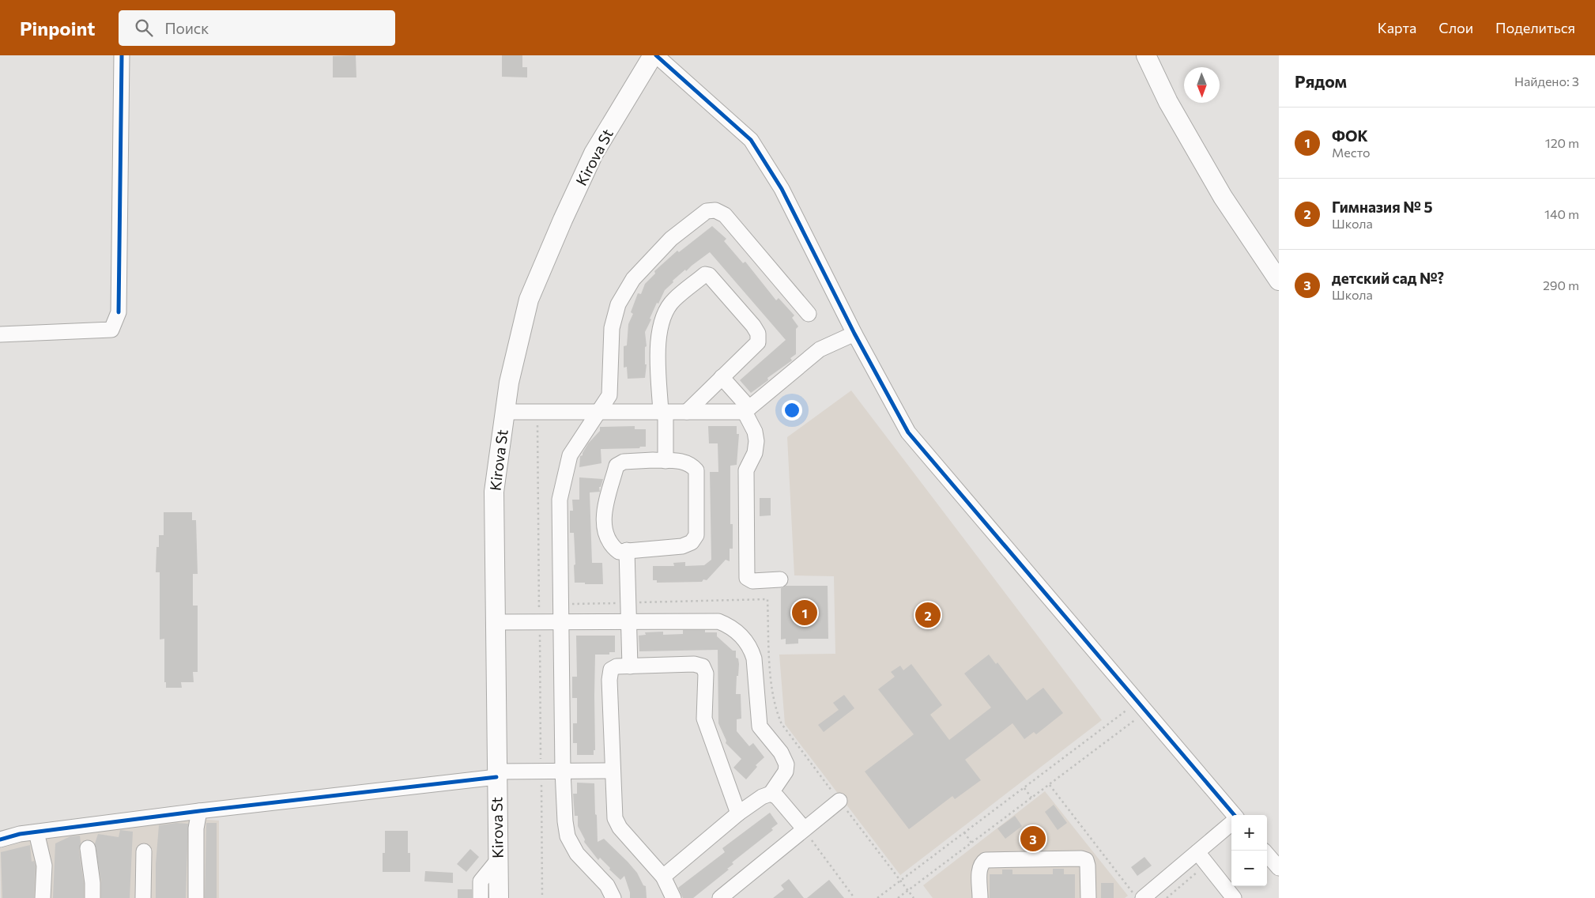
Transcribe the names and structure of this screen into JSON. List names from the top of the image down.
{
  "streets": {
    "main road": ["Kirova St"]
  },
  "north": "bottom",
  "page": {
    "header": "Pinpoint",
    "search": "Поиск",
    "nav": ["Карта", "Слои", "Поделиться"],
    "heading": ["Рядом", "Найдено: 3"],
    "list": [
      {
        "mark": "1",
        "name": "ФОК",
        "note": "Место",
        "value": "120 m"
      },
      {
        "mark": "2",
        "name": "Гимназия № 5",
        "note": "Школа",
        "value": "140 m"
      },
      {
        "mark": "3",
        "name": "детский сад №?",
        "note": "Школа",
        "value": "290 m"
      }
    ],
    "pins": ["1", "2", "3"],
    "map_buttons": ["+", "−"]
  }
}
